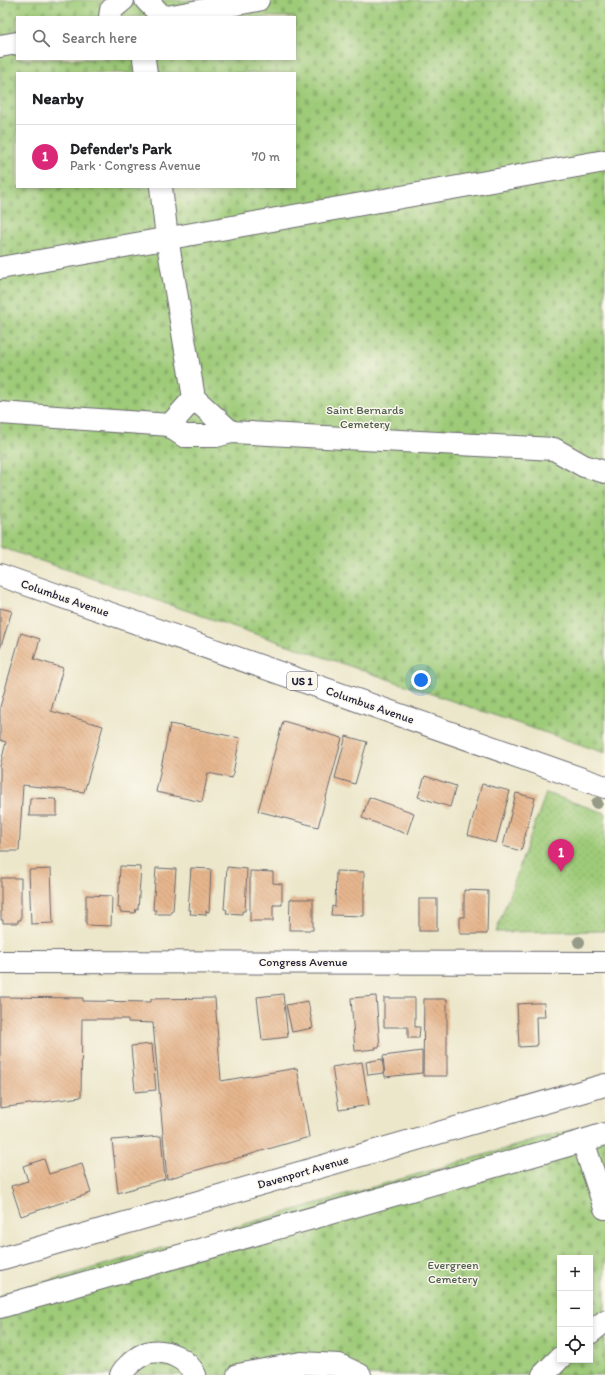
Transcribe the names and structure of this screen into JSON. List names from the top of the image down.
{
  "streets": {
    "main road": [
      "Columbus Avenue",
      "US 1",
      "Congress Avenue",
      "Davenport Avenue"
    ]
  },
  "parks": ["Saint Bernards Cemetery", "Evergreen Cemetery"],
  "page": {
    "search": "Search here",
    "heading": "Nearby",
    "list": [
      {
        "mark": "1",
        "name": "Defender's Park",
        "note": "Park · Congress Avenue",
        "value": "70 m"
      }
    ],
    "pins": "1",
    "map_buttons": ["+", "−"]
  }
}
